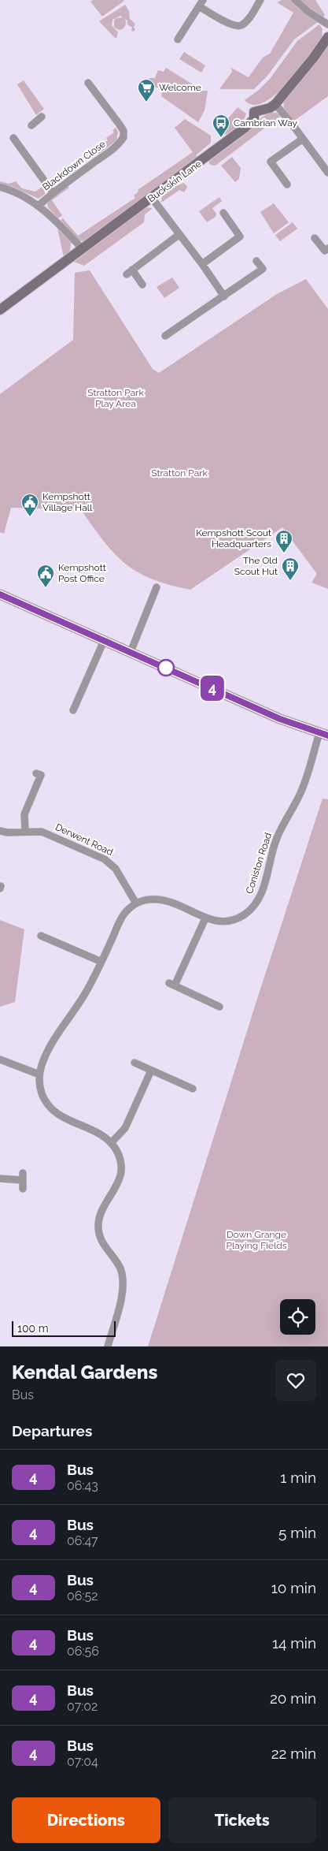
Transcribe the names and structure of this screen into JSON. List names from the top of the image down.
{
  "streets": {
    "street": [
      "Blackdown Close",
      "Buckskin Lane",
      "Derwent Road",
      "Coniston Road"
    ]
  },
  "crossings": [
    ["Derwent Road", "Coniston Road"]
  ],
  "parks": ["Stratton Park Play Area", "Stratton Park", "Down Grange Playing Fields"],
  "places": {
    "supermarket": ["Welcome"],
    "bus stop": ["Cambrian Way"],
    "public building": ["Kempshott Village Hall", "Kempshott Post Office"],
    "building": ["Kempshott Scout Headquarters", "The Old Scout Hut"]
  },
  "lines": ["bus line 4"],
  "scale_bar": "100 m",
  "page": {
    "on_map": "4",
    "scale": "100 m",
    "heading": [
      ["Kendal Gardens", "Bus"],
      "Departures"
    ],
    "list": [
      {
        "mark": "4",
        "name": "Bus",
        "note": "06:43",
        "value": "1 min"
      },
      {
        "mark": "4",
        "name": "Bus",
        "note": "06:47",
        "value": "5 min"
      },
      {
        "mark": "4",
        "name": "Bus",
        "note": "06:52",
        "value": "10 min"
      },
      {
        "mark": "4",
        "name": "Bus",
        "note": "06:56",
        "value": "14 min"
      },
      {
        "mark": "4",
        "name": "Bus",
        "note": "07:02",
        "value": "20 min"
      },
      {
        "mark": "4",
        "name": "Bus",
        "note": "07:04",
        "value": "22 min"
      }
    ],
    "buttons": ["Directions", "Tickets"]
  }
}
